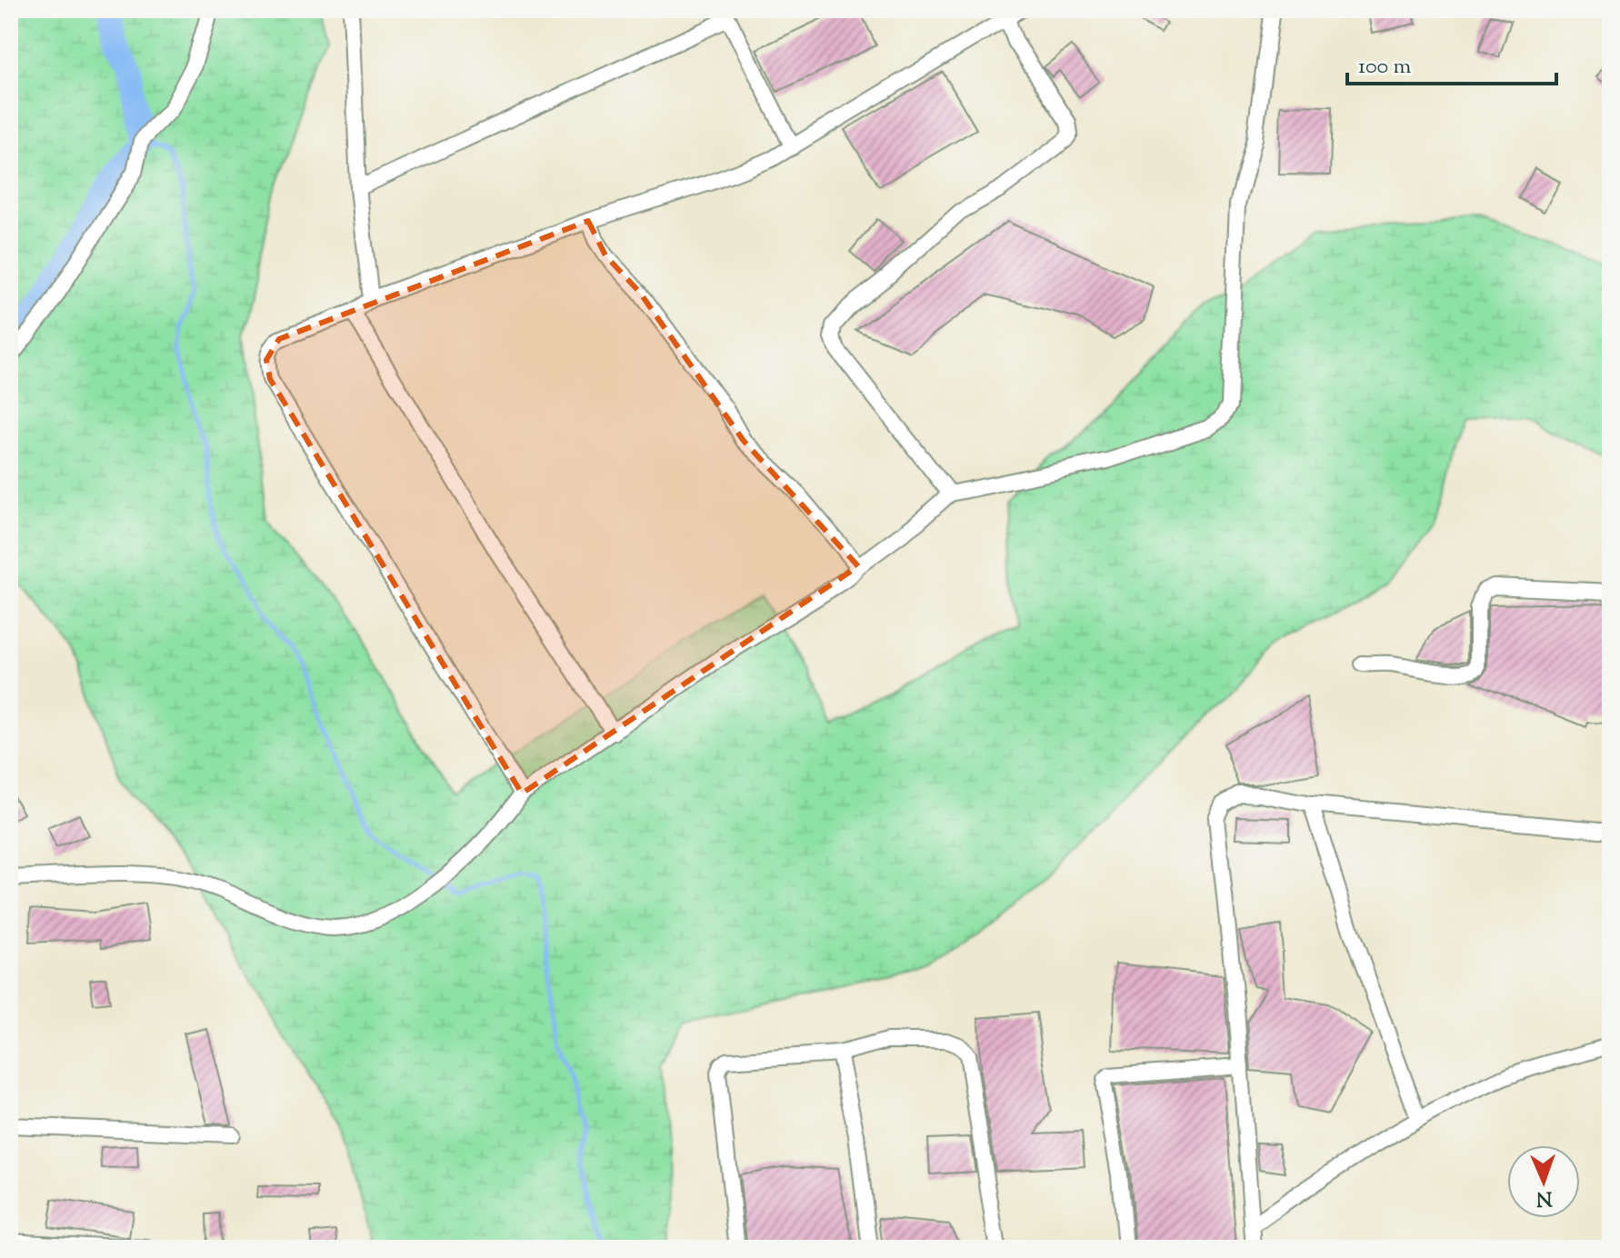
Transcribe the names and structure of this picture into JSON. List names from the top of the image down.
{
  "scale_bar": "100 m",
  "north": "bottom"
}
